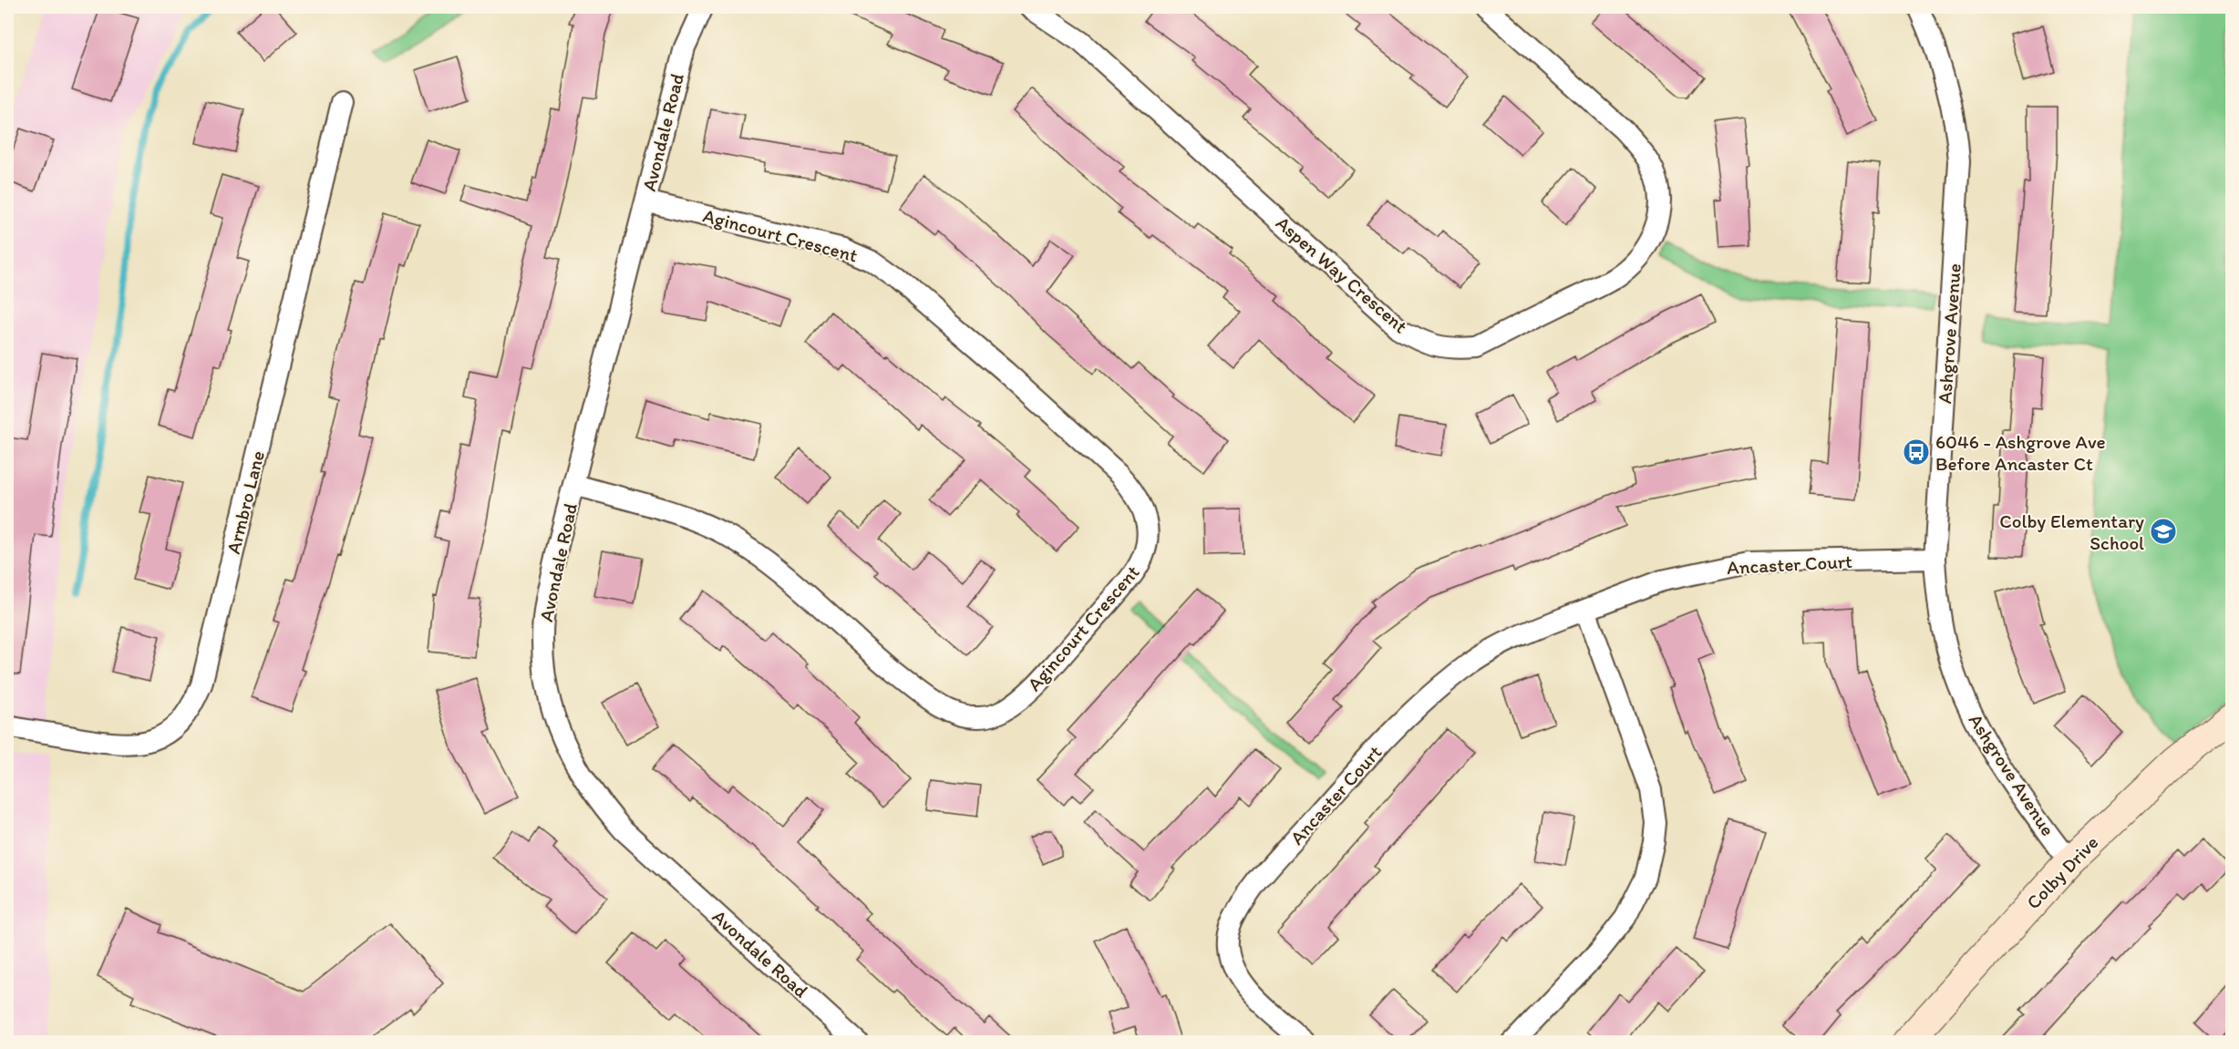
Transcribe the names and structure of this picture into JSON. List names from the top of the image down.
{
  "streets": {
    "street": [
      "Avondale Road",
      "Agincourt Crescent",
      "Aspen Way Crescent",
      "Ashgrove Avenue",
      "Armbro Lane",
      "Ancaster Court",
      "Colby Drive"
    ]
  },
  "crossings": [
    ["Avondale Road", "Agincourt Crescent"],
    ["Ashgrove Avenue", "Ancaster Court"],
    ["Ashgrove Avenue", "Colby Drive"]
  ],
  "places": {
    "bus stop": ["6046 - Ashgrove Ave Before Ancaster Ct"],
    "school or university": ["Colby Elementary School"]
  }
}
